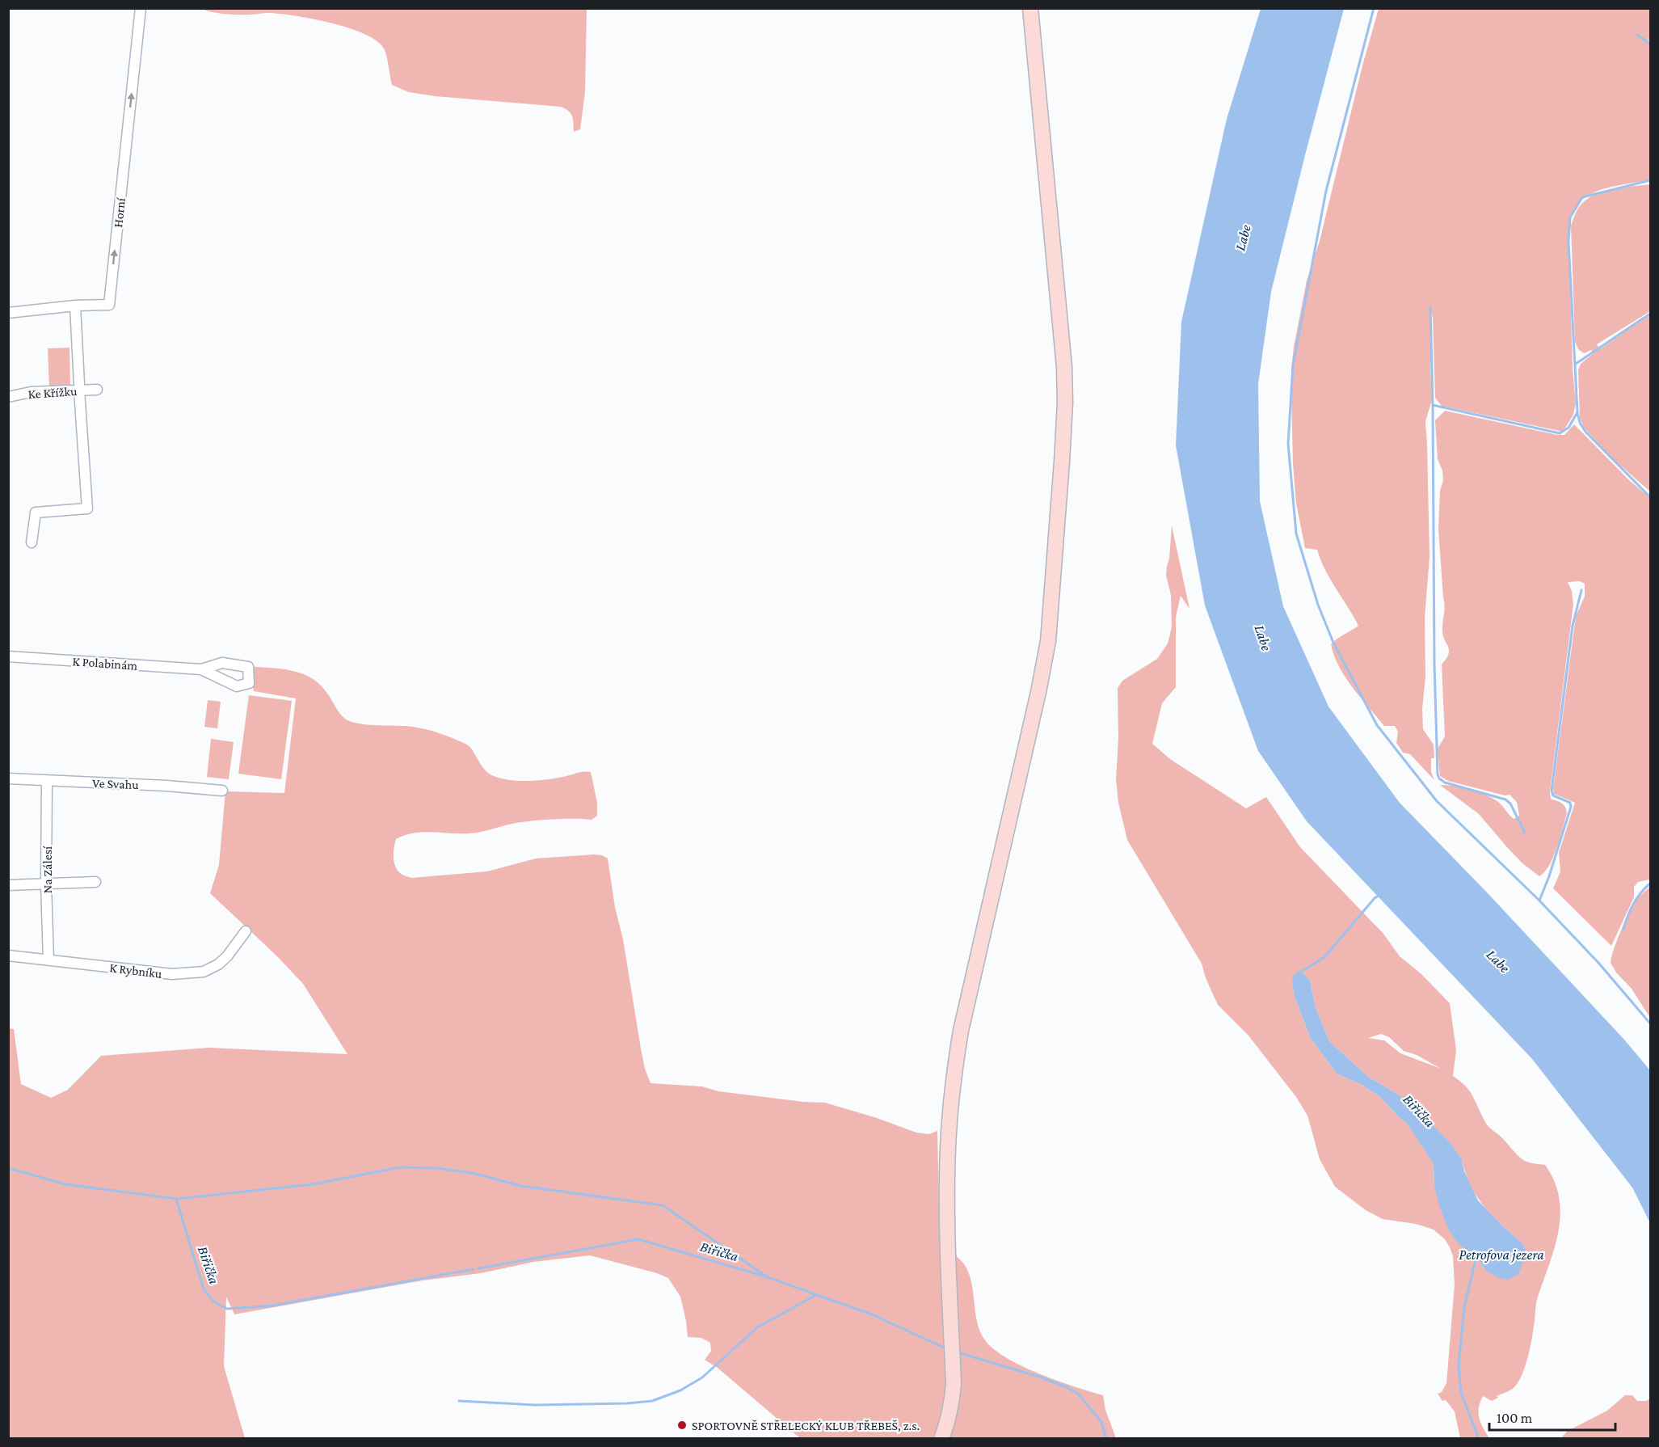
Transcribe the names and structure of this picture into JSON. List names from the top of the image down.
{
  "streets": {
    "street": [
      "Horní",
      "Ke Křížku",
      "K Polabinám",
      "Ve Svahu",
      "Na Zálesí",
      "K Rybníku"
    ]
  },
  "crossings": [
    ["Ve Svahu", "Na Zálesí"],
    ["Na Zálesí", "K Rybníku"]
  ],
  "one_way": ["Horní"],
  "water": ["Labe", "Biřička", "Petrofova jezera"],
  "places": ["SPORTOVNĚ STŘELECKÝ KLUB TŘEBEŠ, z.s."],
  "scale_bar": "100 m"
}
